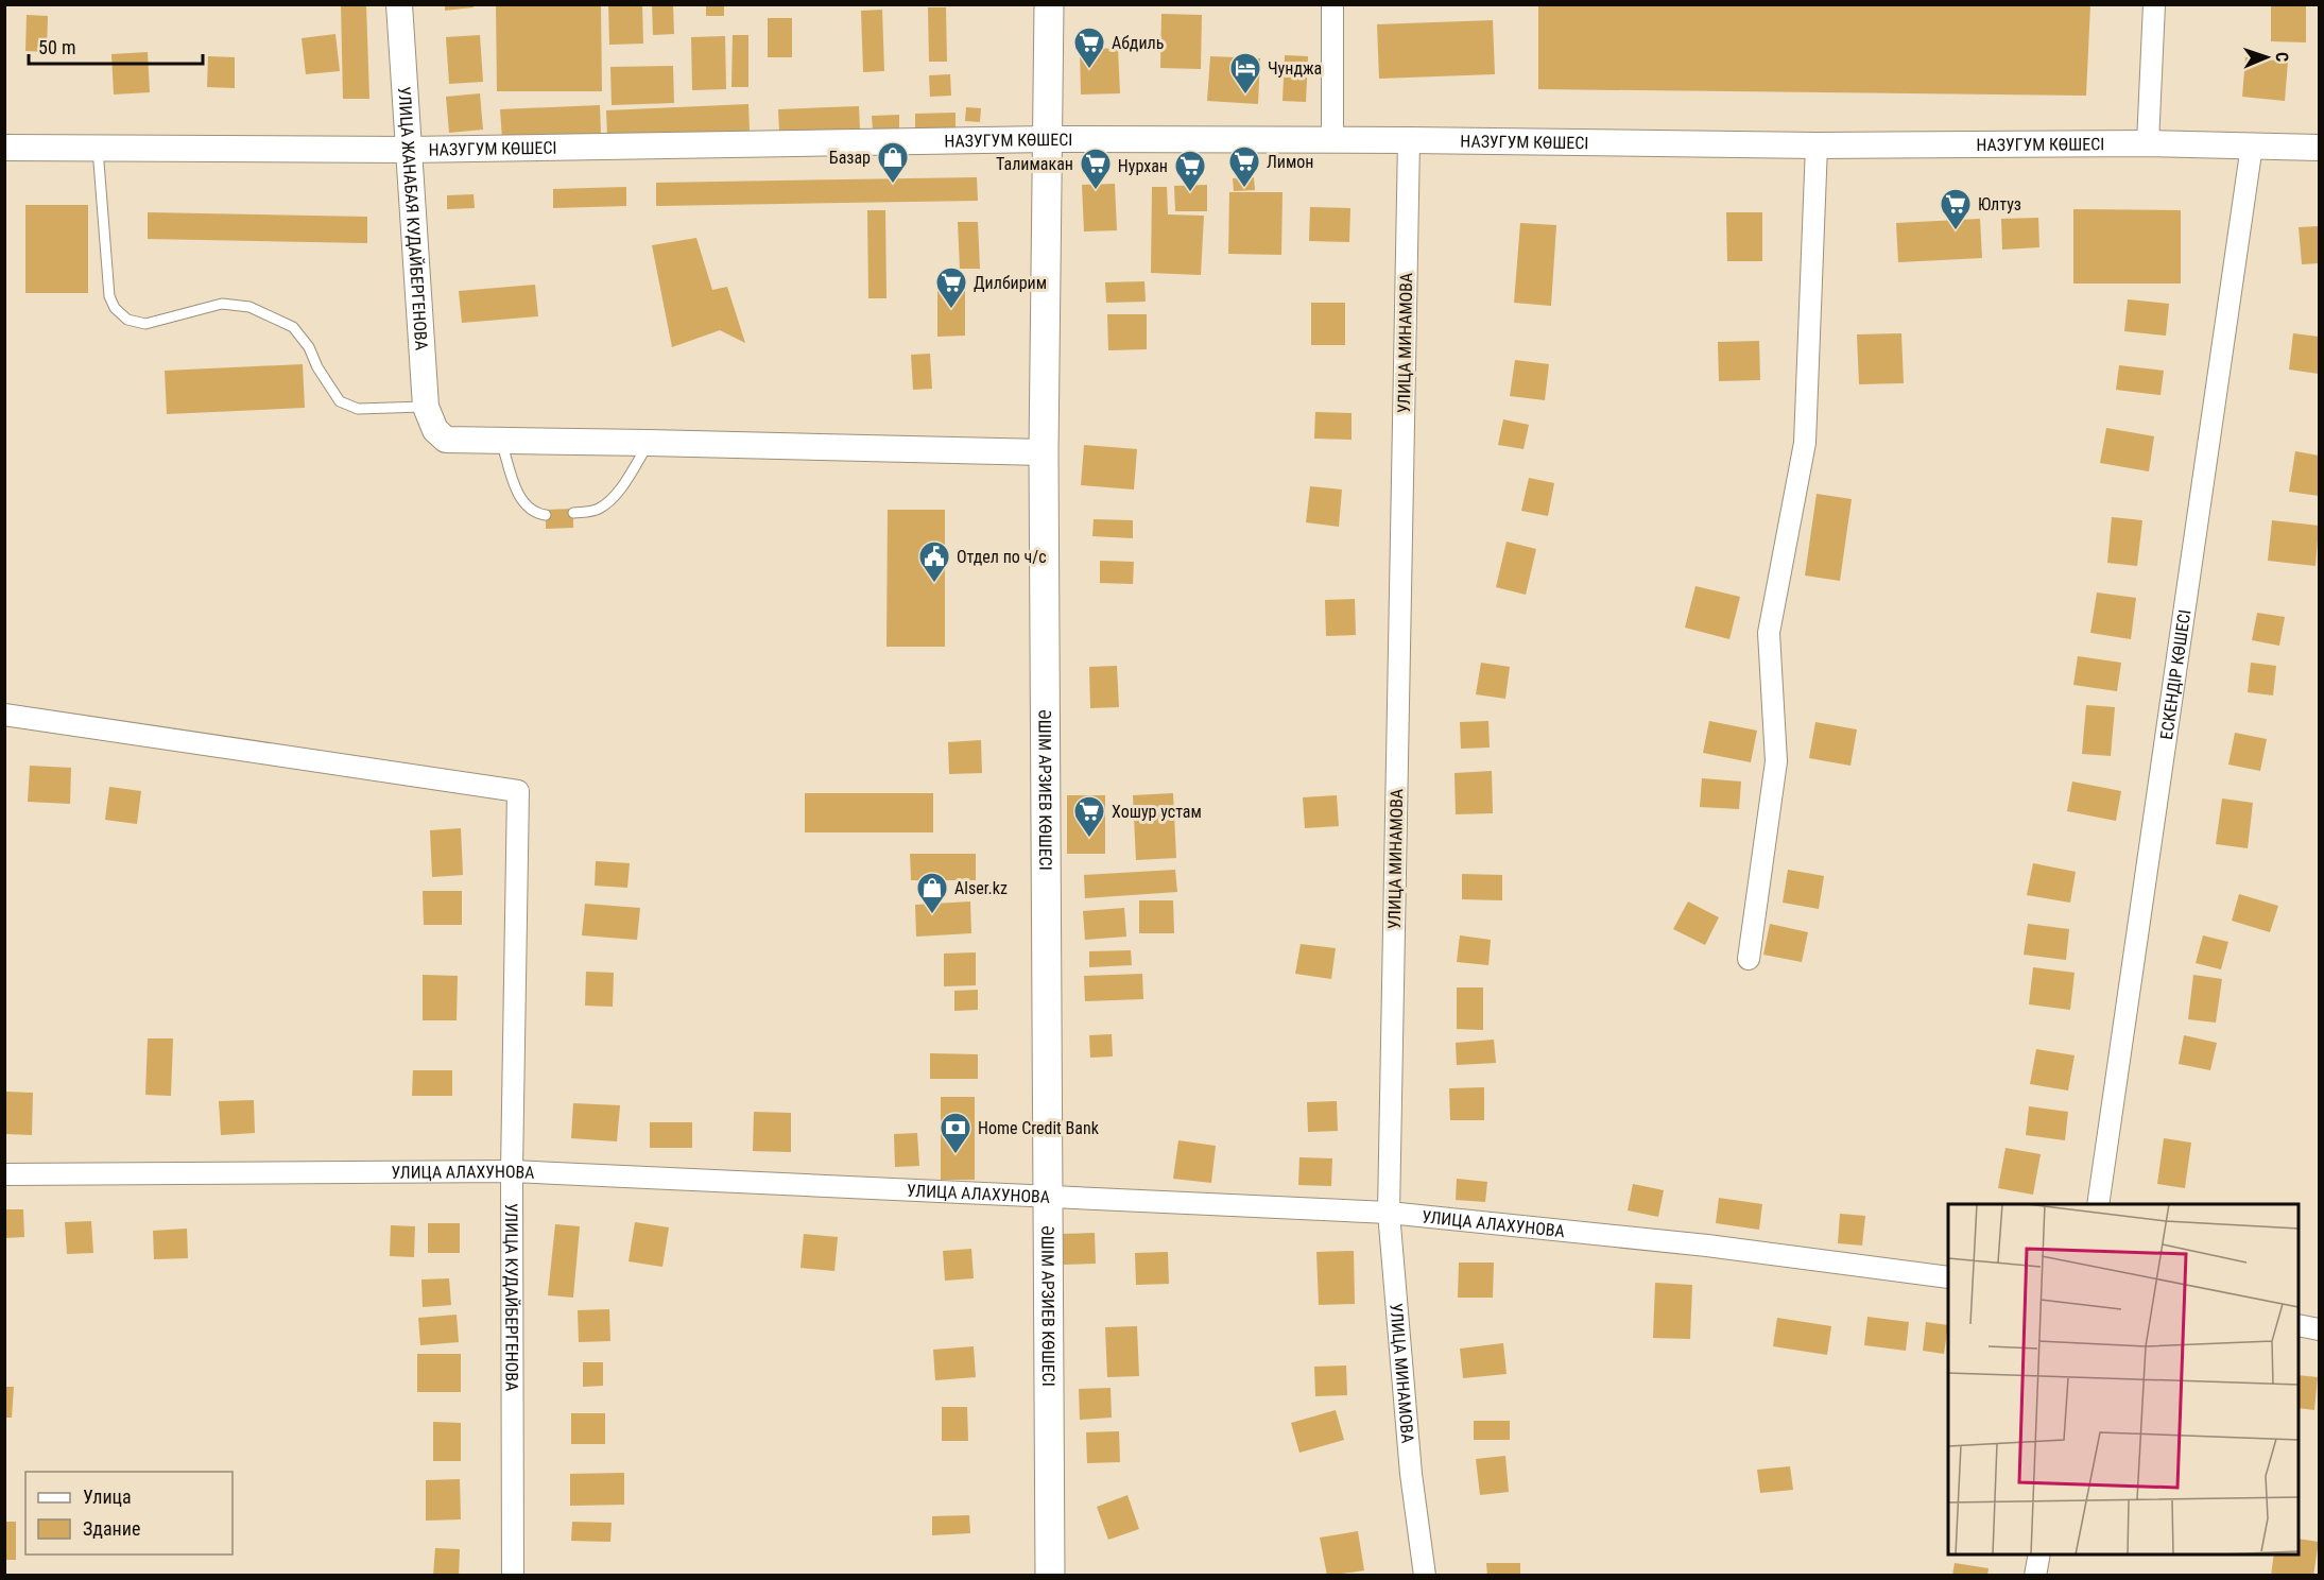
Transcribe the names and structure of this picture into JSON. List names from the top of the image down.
{
  "streets": {
    "main road": ["ӘШІМ АРЗИЕВ КӨШЕСІ"],
    "street": [
      "НАЗУГУМ КӨШЕСІ",
      "УЛИЦА ЖАНАБАЯ КУДАЙБЕРГЕНОВА",
      "УЛИЦА МИНАМОВА",
      "ЕСКЕНДІР КӨШЕСІ",
      "УЛИЦА АЛАХУНОВА",
      "УЛИЦА КУДАЙБЕРГЕНОВА"
    ]
  },
  "crossings": [
    ["НАЗУГУМ КӨШЕСІ", "УЛИЦА ЖАНАБАЯ КУДАЙБЕРГЕНОВА"],
    ["НАЗУГУМ КӨШЕСІ", "УЛИЦА МИНАМОВА"],
    ["НАЗУГУМ КӨШЕСІ", "ЕСКЕНДІР КӨШЕСІ"],
    ["НАЗУГУМ КӨШЕСІ", "ӘШІМ АРЗИЕВ КӨШЕСІ"],
    ["УЛИЦА МИНАМОВА", "УЛИЦА АЛАХУНОВА"],
    ["ӘШІМ АРЗИЕВ КӨШЕСІ", "УЛИЦА АЛАХУНОВА"],
    ["УЛИЦА АЛАХУНОВА", "УЛИЦА КУДАЙБЕРГЕНОВА"]
  ],
  "places": {
    "supermarket": [
      "Абдиль",
      "Лимон",
      "Талимакан",
      "Нурхан",
      "Юлтуз",
      "Дилбирим",
      "Хошур устам"
    ],
    "hotel": ["Чунджа"],
    "shop": ["Базар", "Alser.kz"],
    "public building": ["Отдел по ч/с"],
    "bank": ["Home Credit Bank"]
  },
  "legend": ["Улица", "Здание"],
  "scale_bar": "50 m",
  "north": "right"
}
